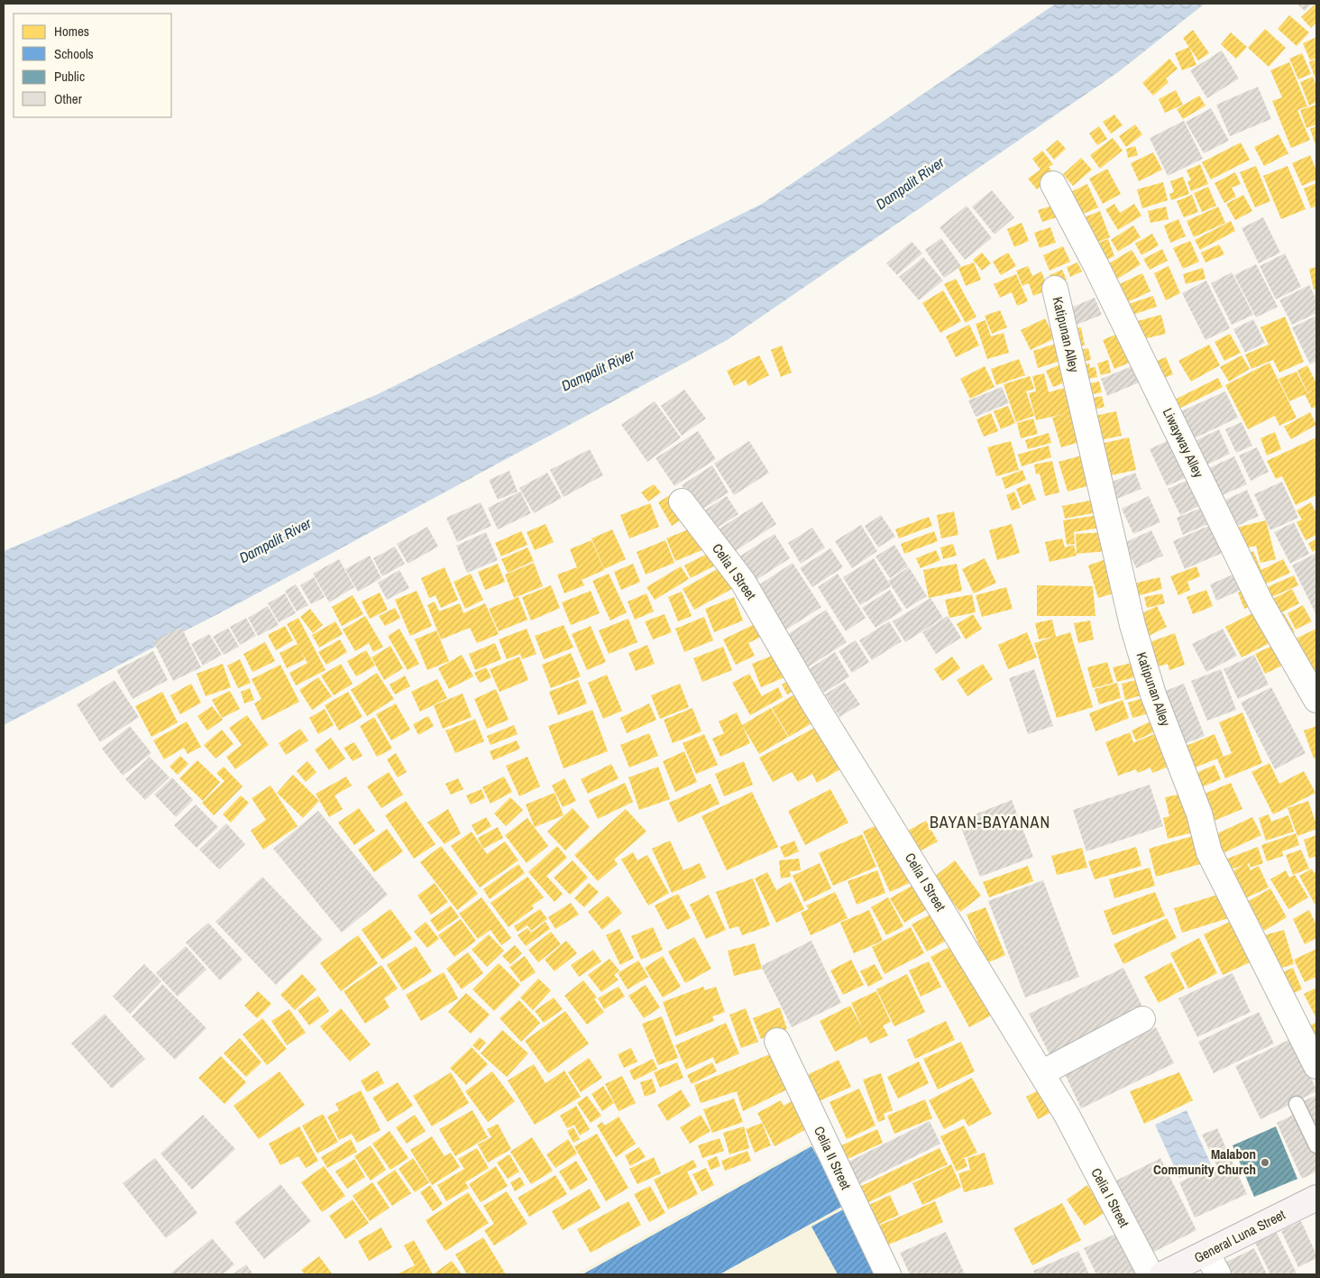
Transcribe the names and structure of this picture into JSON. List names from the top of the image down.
{
  "streets": {
    "main road": ["General Luna Street"],
    "street": [
      "Katipunan Alley",
      "Liwayway Alley",
      "Celia I Street",
      "Celia II Street"
    ]
  },
  "districts": ["BAYAN-BAYANAN"],
  "water": ["Dampalit River"],
  "places": ["Malabon Community Church"],
  "legend": [
    "Homes",
    "Schools",
    "Public",
    "Other"
  ]
}
